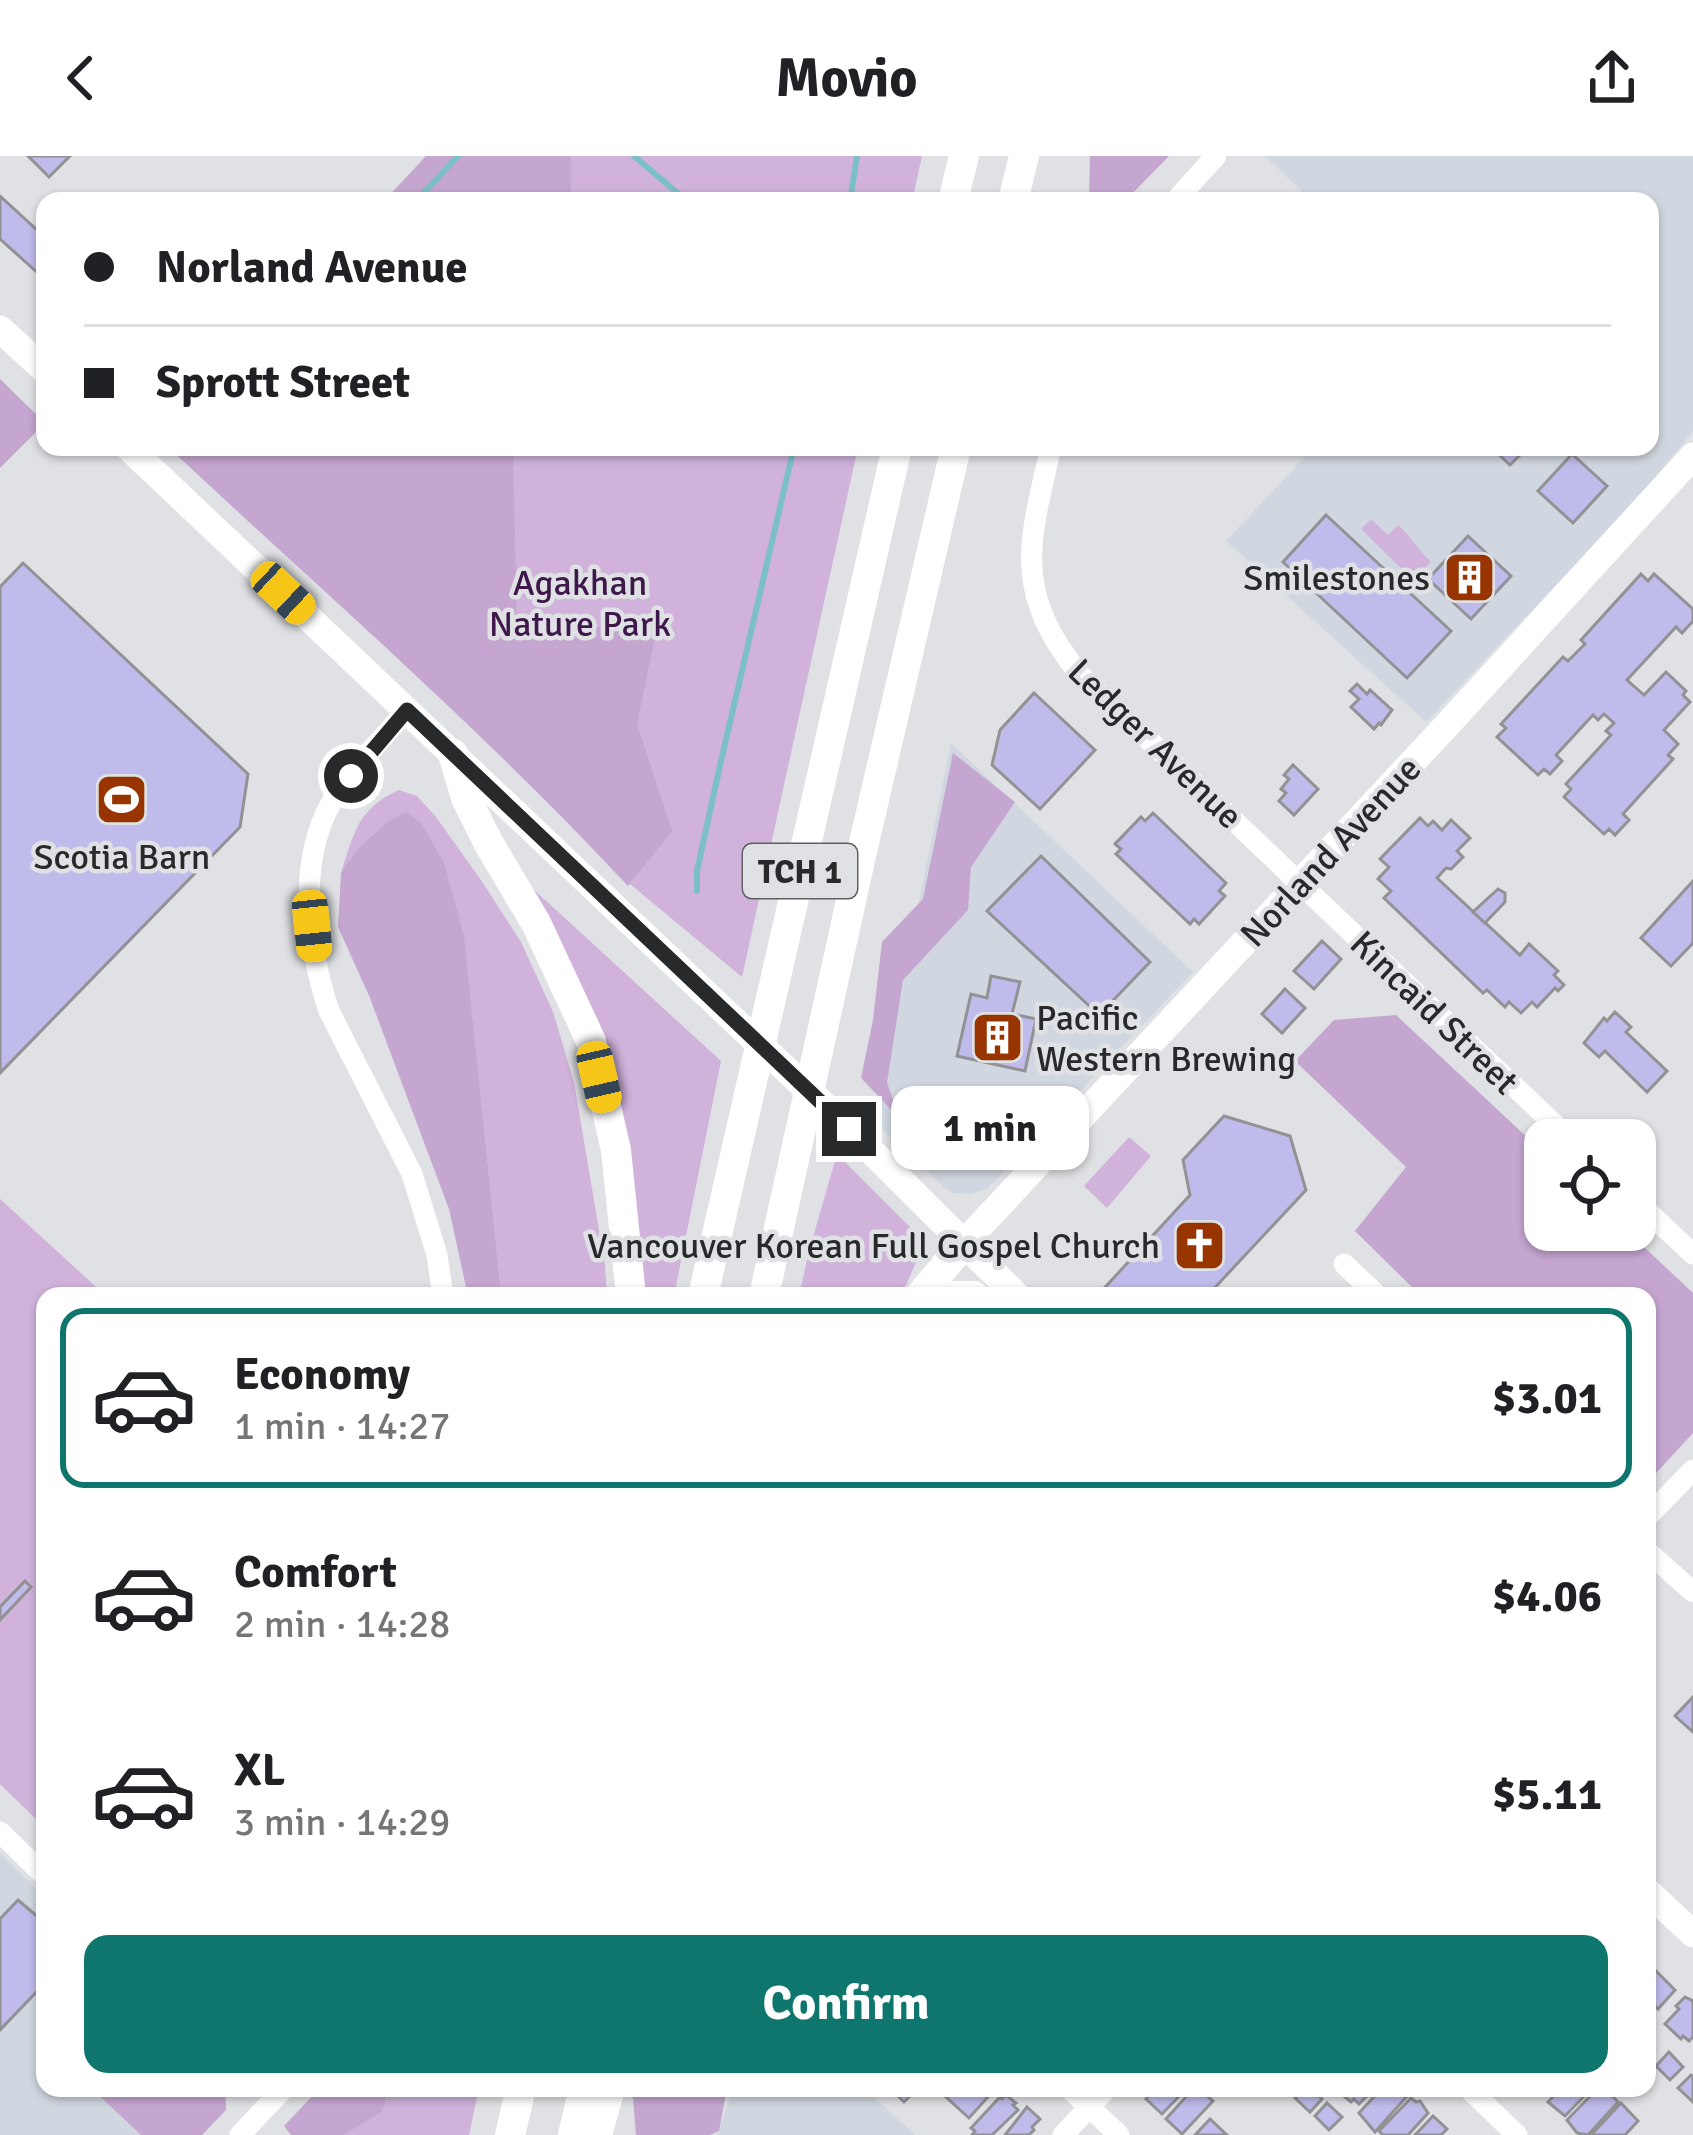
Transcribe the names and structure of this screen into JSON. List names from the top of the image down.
{
  "streets": {
    "highway": ["TCH 1"],
    "main road": ["Norland Avenue"],
    "street": ["Ledger Avenue", "Kincaid Street"]
  },
  "crossings": [
    ["Ledger Avenue", "Norland Avenue"],
    ["Ledger Avenue", "Kincaid Street"],
    ["Norland Avenue", "Kincaid Street"]
  ],
  "parks": ["Agakhan Nature Park"],
  "places": {
    "building": ["Smilestones", "Pacific Western Brewing"],
    "sports": ["Scotia Barn"],
    "church": ["Vancouver Korean Full Gospel Church"]
  },
  "page": {
    "header": "Movio",
    "banner": ["Norland Avenue", "Sprott Street"],
    "bubble": "1 min",
    "list": [
      {
        "name": "Economy",
        "note": "1 min · 14:27",
        "value": "$3.01"
      },
      {
        "name": "Comfort",
        "note": "2 min · 14:28",
        "value": "$4.06"
      },
      {
        "name": "XL",
        "note": "3 min · 14:29",
        "value": "$5.11"
      }
    ],
    "buttons": "Confirm"
  }
}
